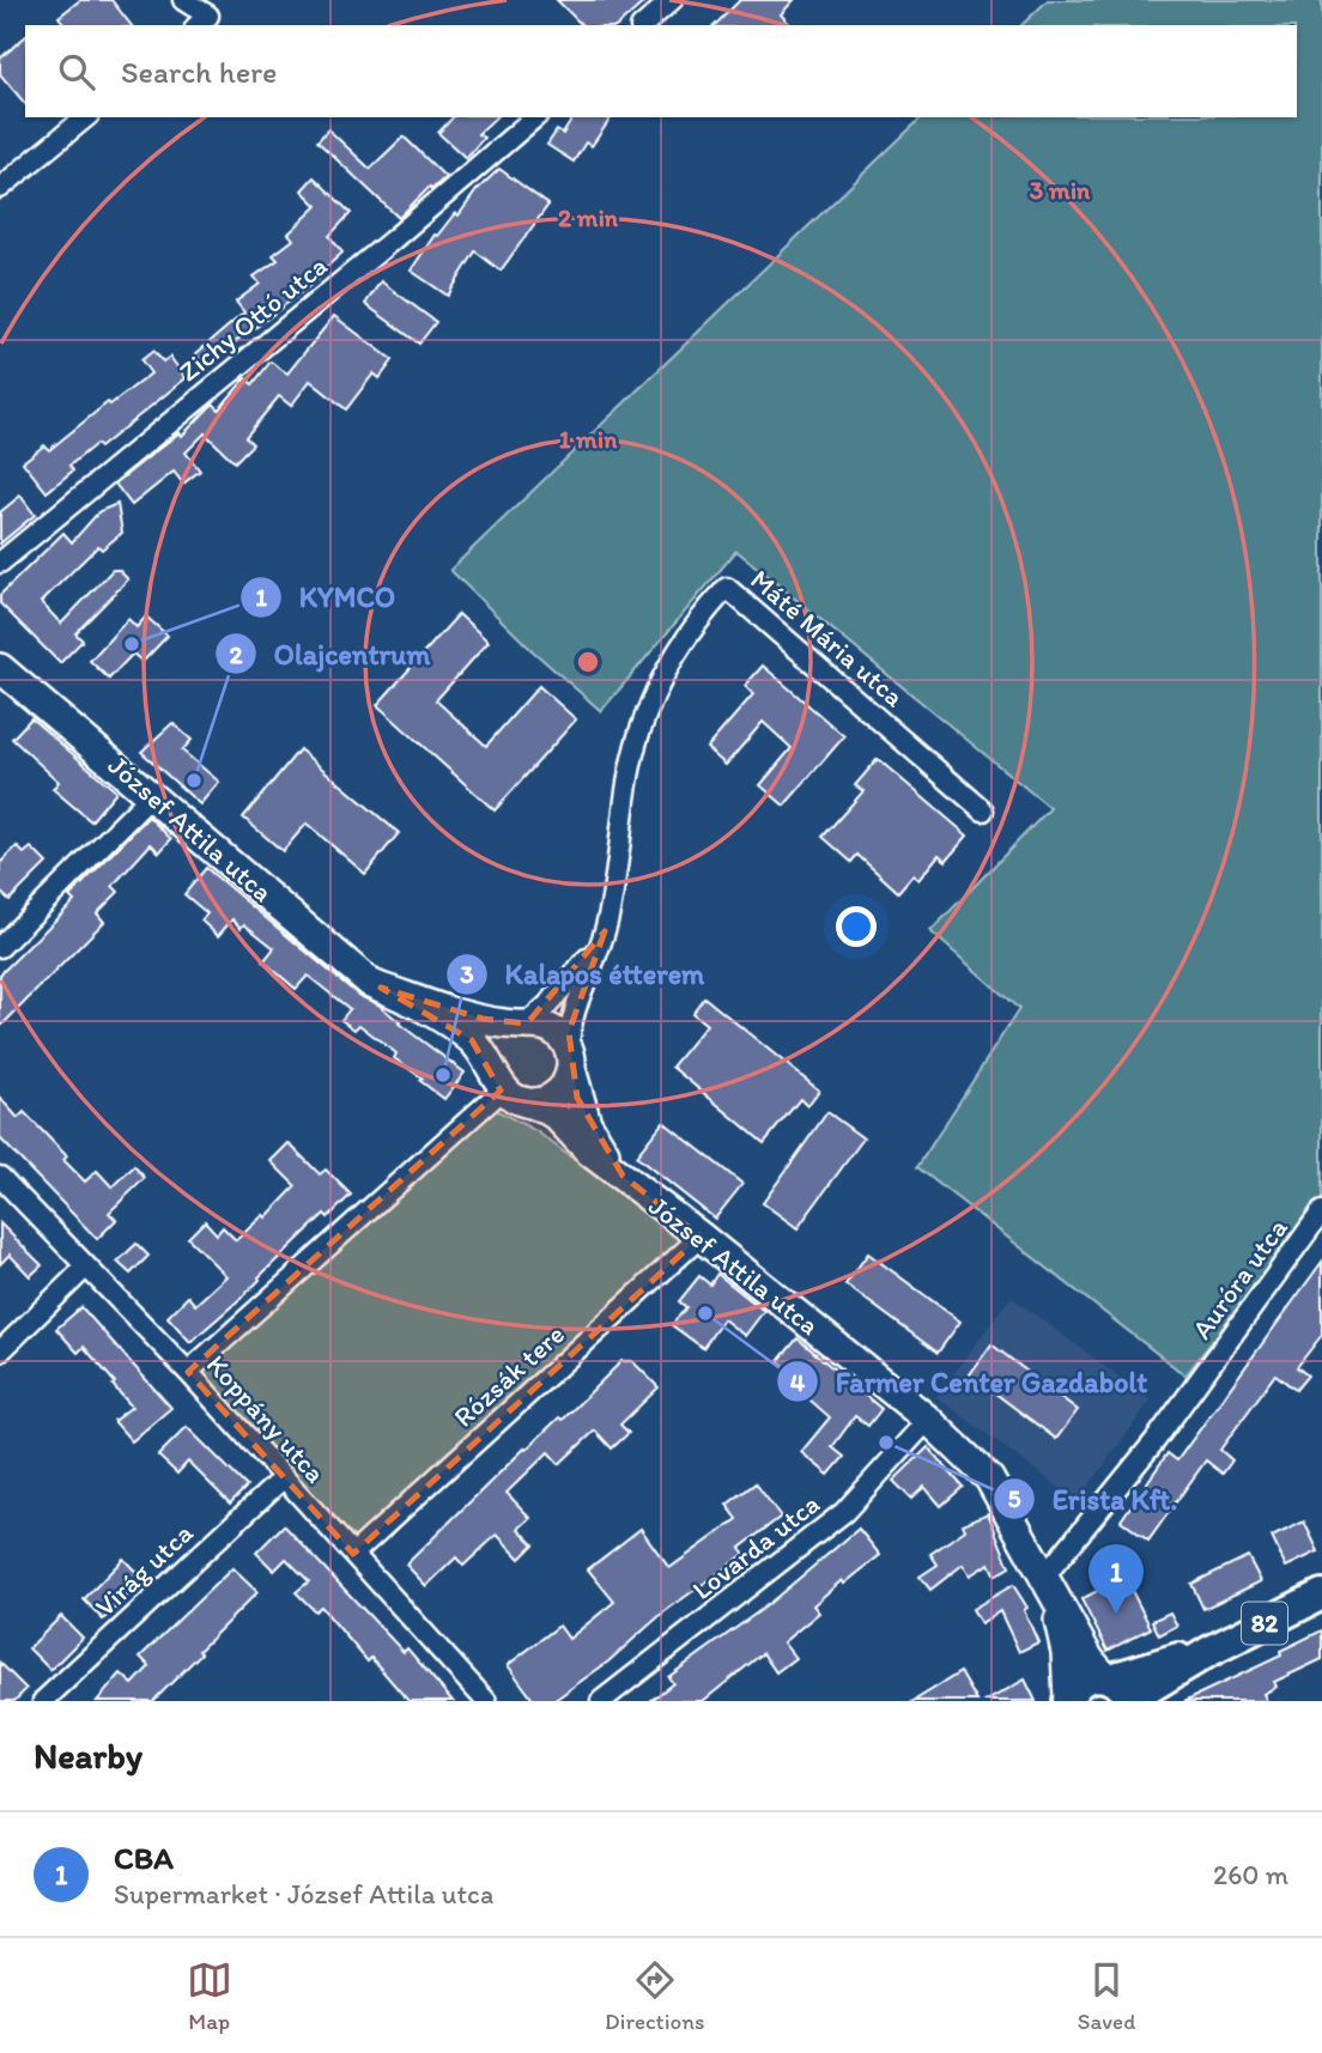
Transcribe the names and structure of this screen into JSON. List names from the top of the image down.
{
  "streets": {
    "main road": ["82"],
    "street": [
      "Zichy Ottó utca",
      "Máté Mária utca",
      "József Attila utca",
      "Auróra utca",
      "Rózsák tere",
      "Koppány utca",
      "Lovarda utca",
      "Virág utca"
    ]
  },
  "crossings": [
    ["Máté Mária utca", "József Attila utca"],
    ["József Attila utca", "Auróra utca"],
    ["József Attila utca", "Rózsák tere"],
    ["József Attila utca", "Lovarda utca"],
    ["József Attila utca", "82"],
    ["Rózsák tere", "Koppány utca"],
    ["Koppány utca", "Virág utca"]
  ],
  "places": [
    "KYMCO",
    "Olajcentrum",
    "Kalapos étterem",
    "Farmer Center Gazdabolt",
    "Erista Kft."
  ],
  "page": {
    "search": "Search here",
    "pins": "1",
    "heading": "Nearby",
    "list": [
      {
        "mark": "1",
        "name": "CBA",
        "note": "Supermarket · József Attila utca",
        "value": "260 m"
      }
    ],
    "nav": ["Map", "Directions", "Saved"]
  },
  "rings": ["3 min", "2 min", "1 min"]
}
